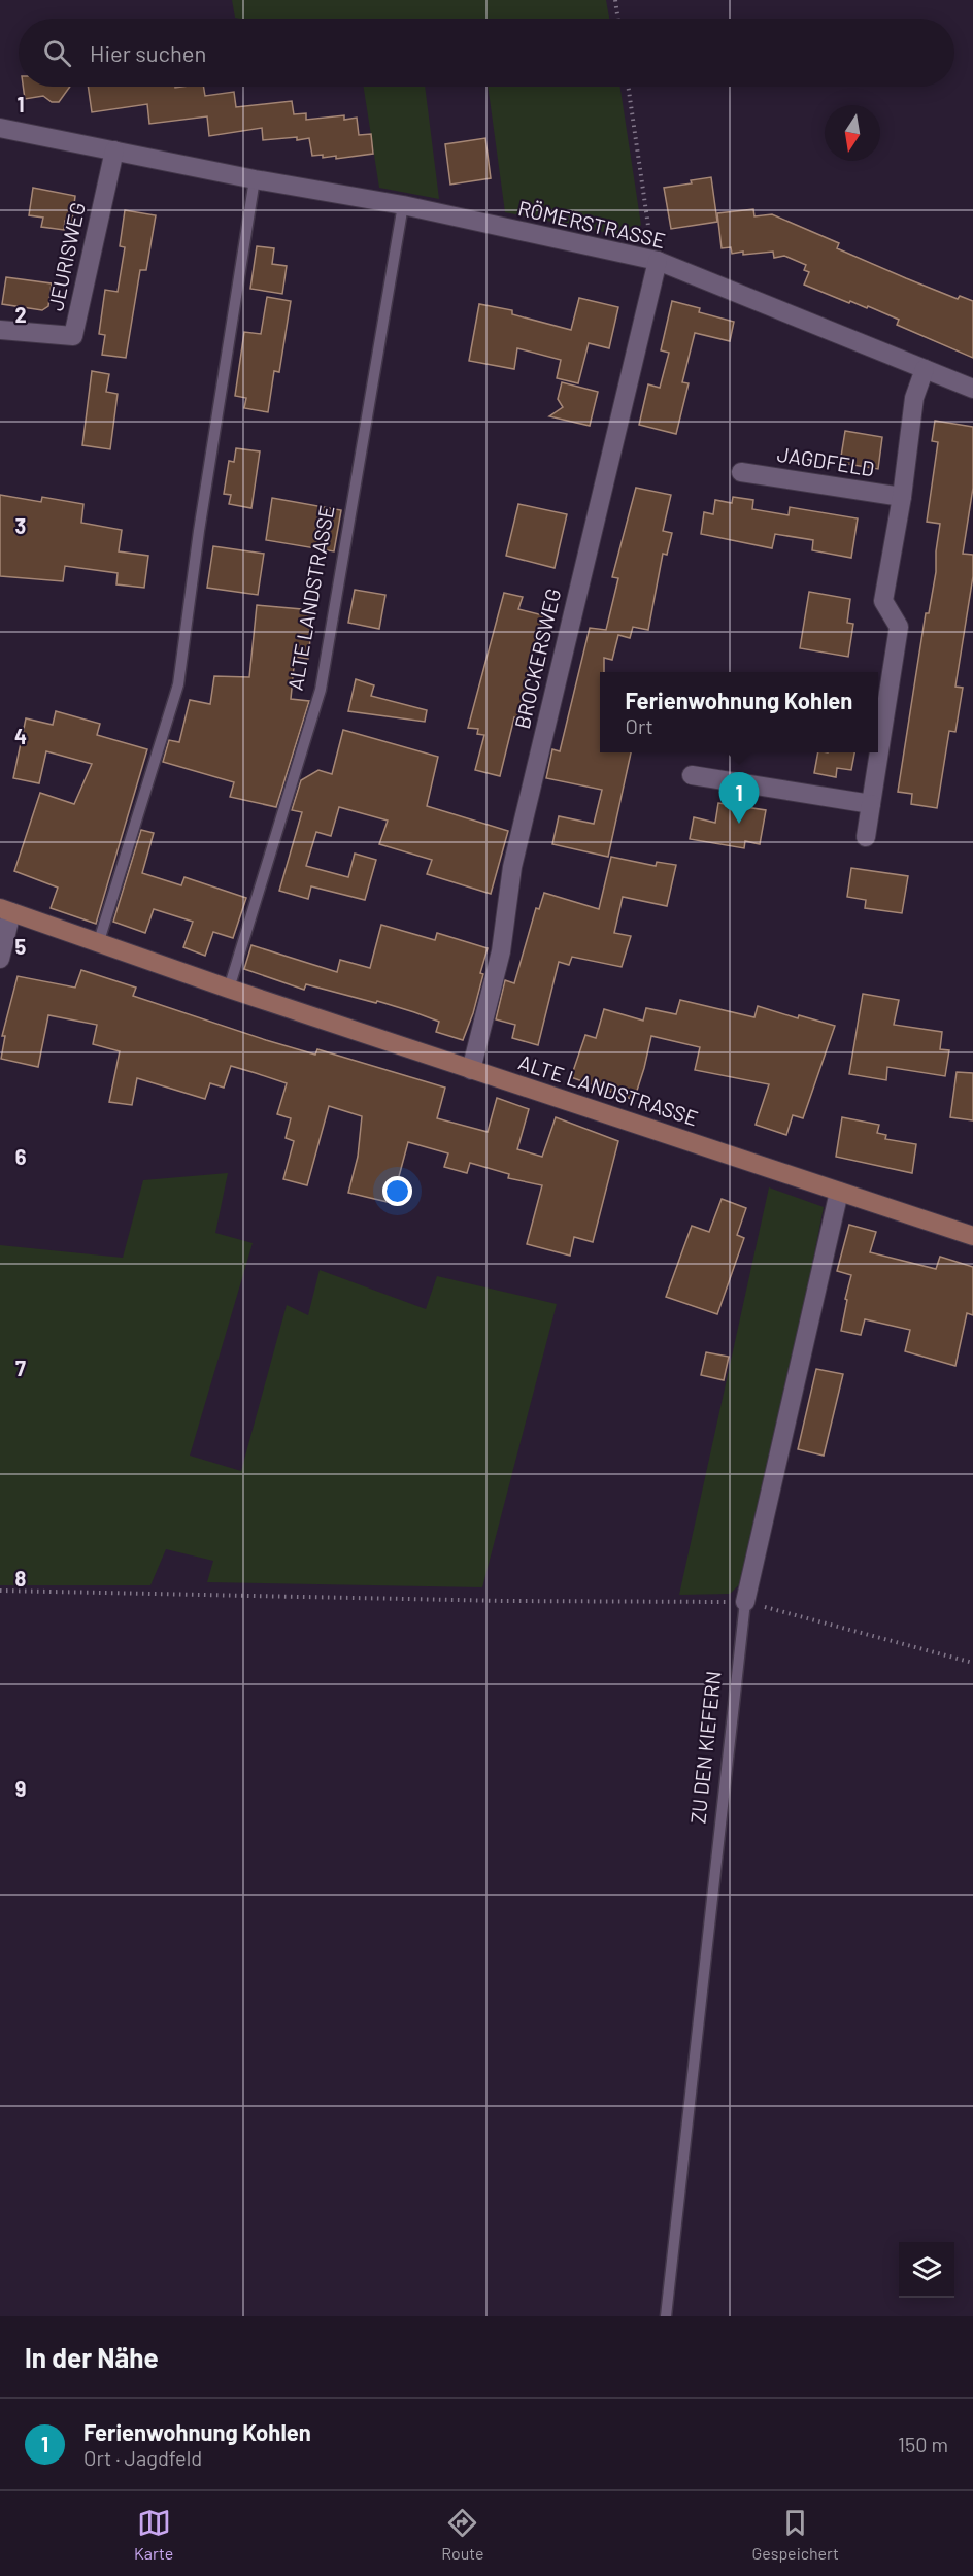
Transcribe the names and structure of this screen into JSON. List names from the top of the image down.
{
  "streets": {
    "main road": ["ALTE LANDSTRASSE"],
    "street": [
      "RÖMERSTRASSE",
      "JEURISWEG",
      "JAGDFELD",
      "BROCKERSWEG",
      "ZU DEN KIEFERN"
    ]
  },
  "crossings": [
    ["RÖMERSTRASSE", "JEURISWEG"],
    ["RÖMERSTRASSE", "ALTE LANDSTRASSE"],
    ["RÖMERSTRASSE", "BROCKERSWEG"],
    ["ALTE LANDSTRASSE", "BROCKERSWEG"],
    ["ALTE LANDSTRASSE", "ZU DEN KIEFERN"]
  ],
  "north": "bottom",
  "page": {
    "search": "Hier suchen",
    "popup": ["Ferienwohnung Kohlen", "Ort"],
    "pins": "1",
    "heading": "In der Nähe",
    "list": [
      {
        "mark": "1",
        "name": "Ferienwohnung Kohlen",
        "note": "Ort · Jagdfeld",
        "value": "150 m"
      }
    ],
    "nav": ["Karte", "Route", "Gespeichert"]
  },
  "grid": {
    "rows": [
      "1",
      "2",
      "3",
      "4",
      "5",
      "6",
      "7",
      "8",
      "9"
    ]
  }
}
